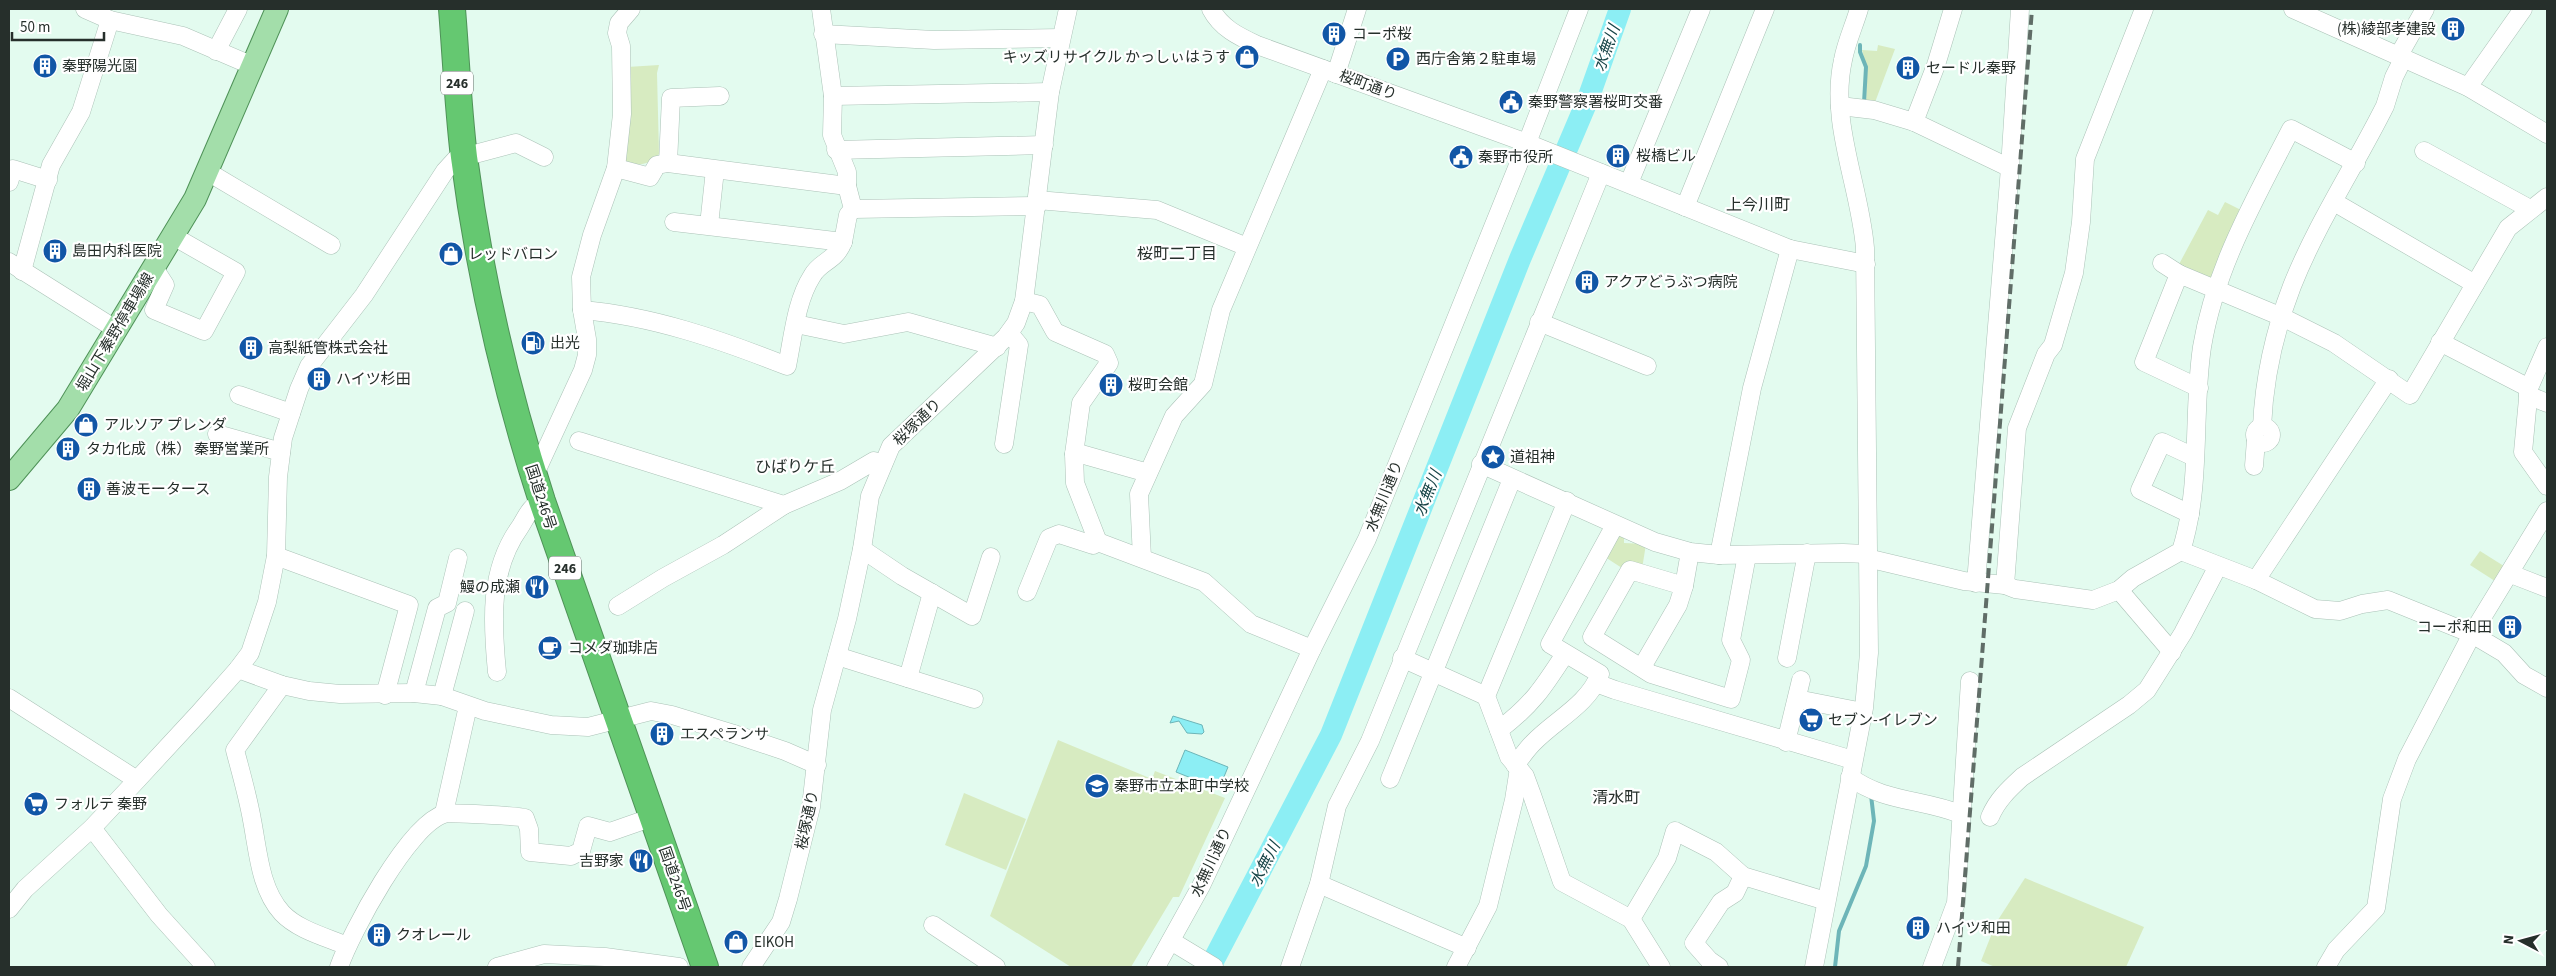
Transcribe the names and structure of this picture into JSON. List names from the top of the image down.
{
  "streets": {
    "highway": ["246", "国道246号"],
    "main road": ["堀山下秦野停車場線"],
    "street": ["桜町通り", "桜塚通り", "水無川通り"]
  },
  "crossings": [
    ["桜町通り", "水無川通り"]
  ],
  "districts": [
    "上今川町",
    "桜町二丁目",
    "ひばりケ丘",
    "清水町"
  ],
  "water": ["水無川"],
  "places": {
    "building": [
      "(株)綾部孝建設",
      "コーポ桜",
      "秦野陽光園",
      "セードル秦野",
      "桜橋ビル",
      "島田内科医院",
      "アクアどうぶつ病院",
      "高梨紙管株式会社",
      "ハイツ杉田",
      "桜町会館",
      "タカ化成（株） 秦野営業所",
      "善波モータース",
      "コーポ和田",
      "エスペランサ",
      "ハイツ和田",
      "クオレール"
    ],
    "shop": [
      "キッズリサイクル かっしぃはうす",
      "レッドバロン",
      "アルソア プレンダ",
      "EIKOH"
    ],
    "parking": ["西庁舎第２駐車場"],
    "public building": ["秦野警察署桜町交番", "秦野市役所"],
    "fuel station": ["出光"],
    "place": ["道祖神"],
    "restaurant": ["鰻の成瀬", "吉野家"],
    "cafe": ["コメダ珈琲店"],
    "supermarket": ["セブン-イレブン", "フォルテ 秦野"],
    "school or university": ["秦野市立本町中学校"]
  },
  "scale_bar": "50 m",
  "north": "left"
}
